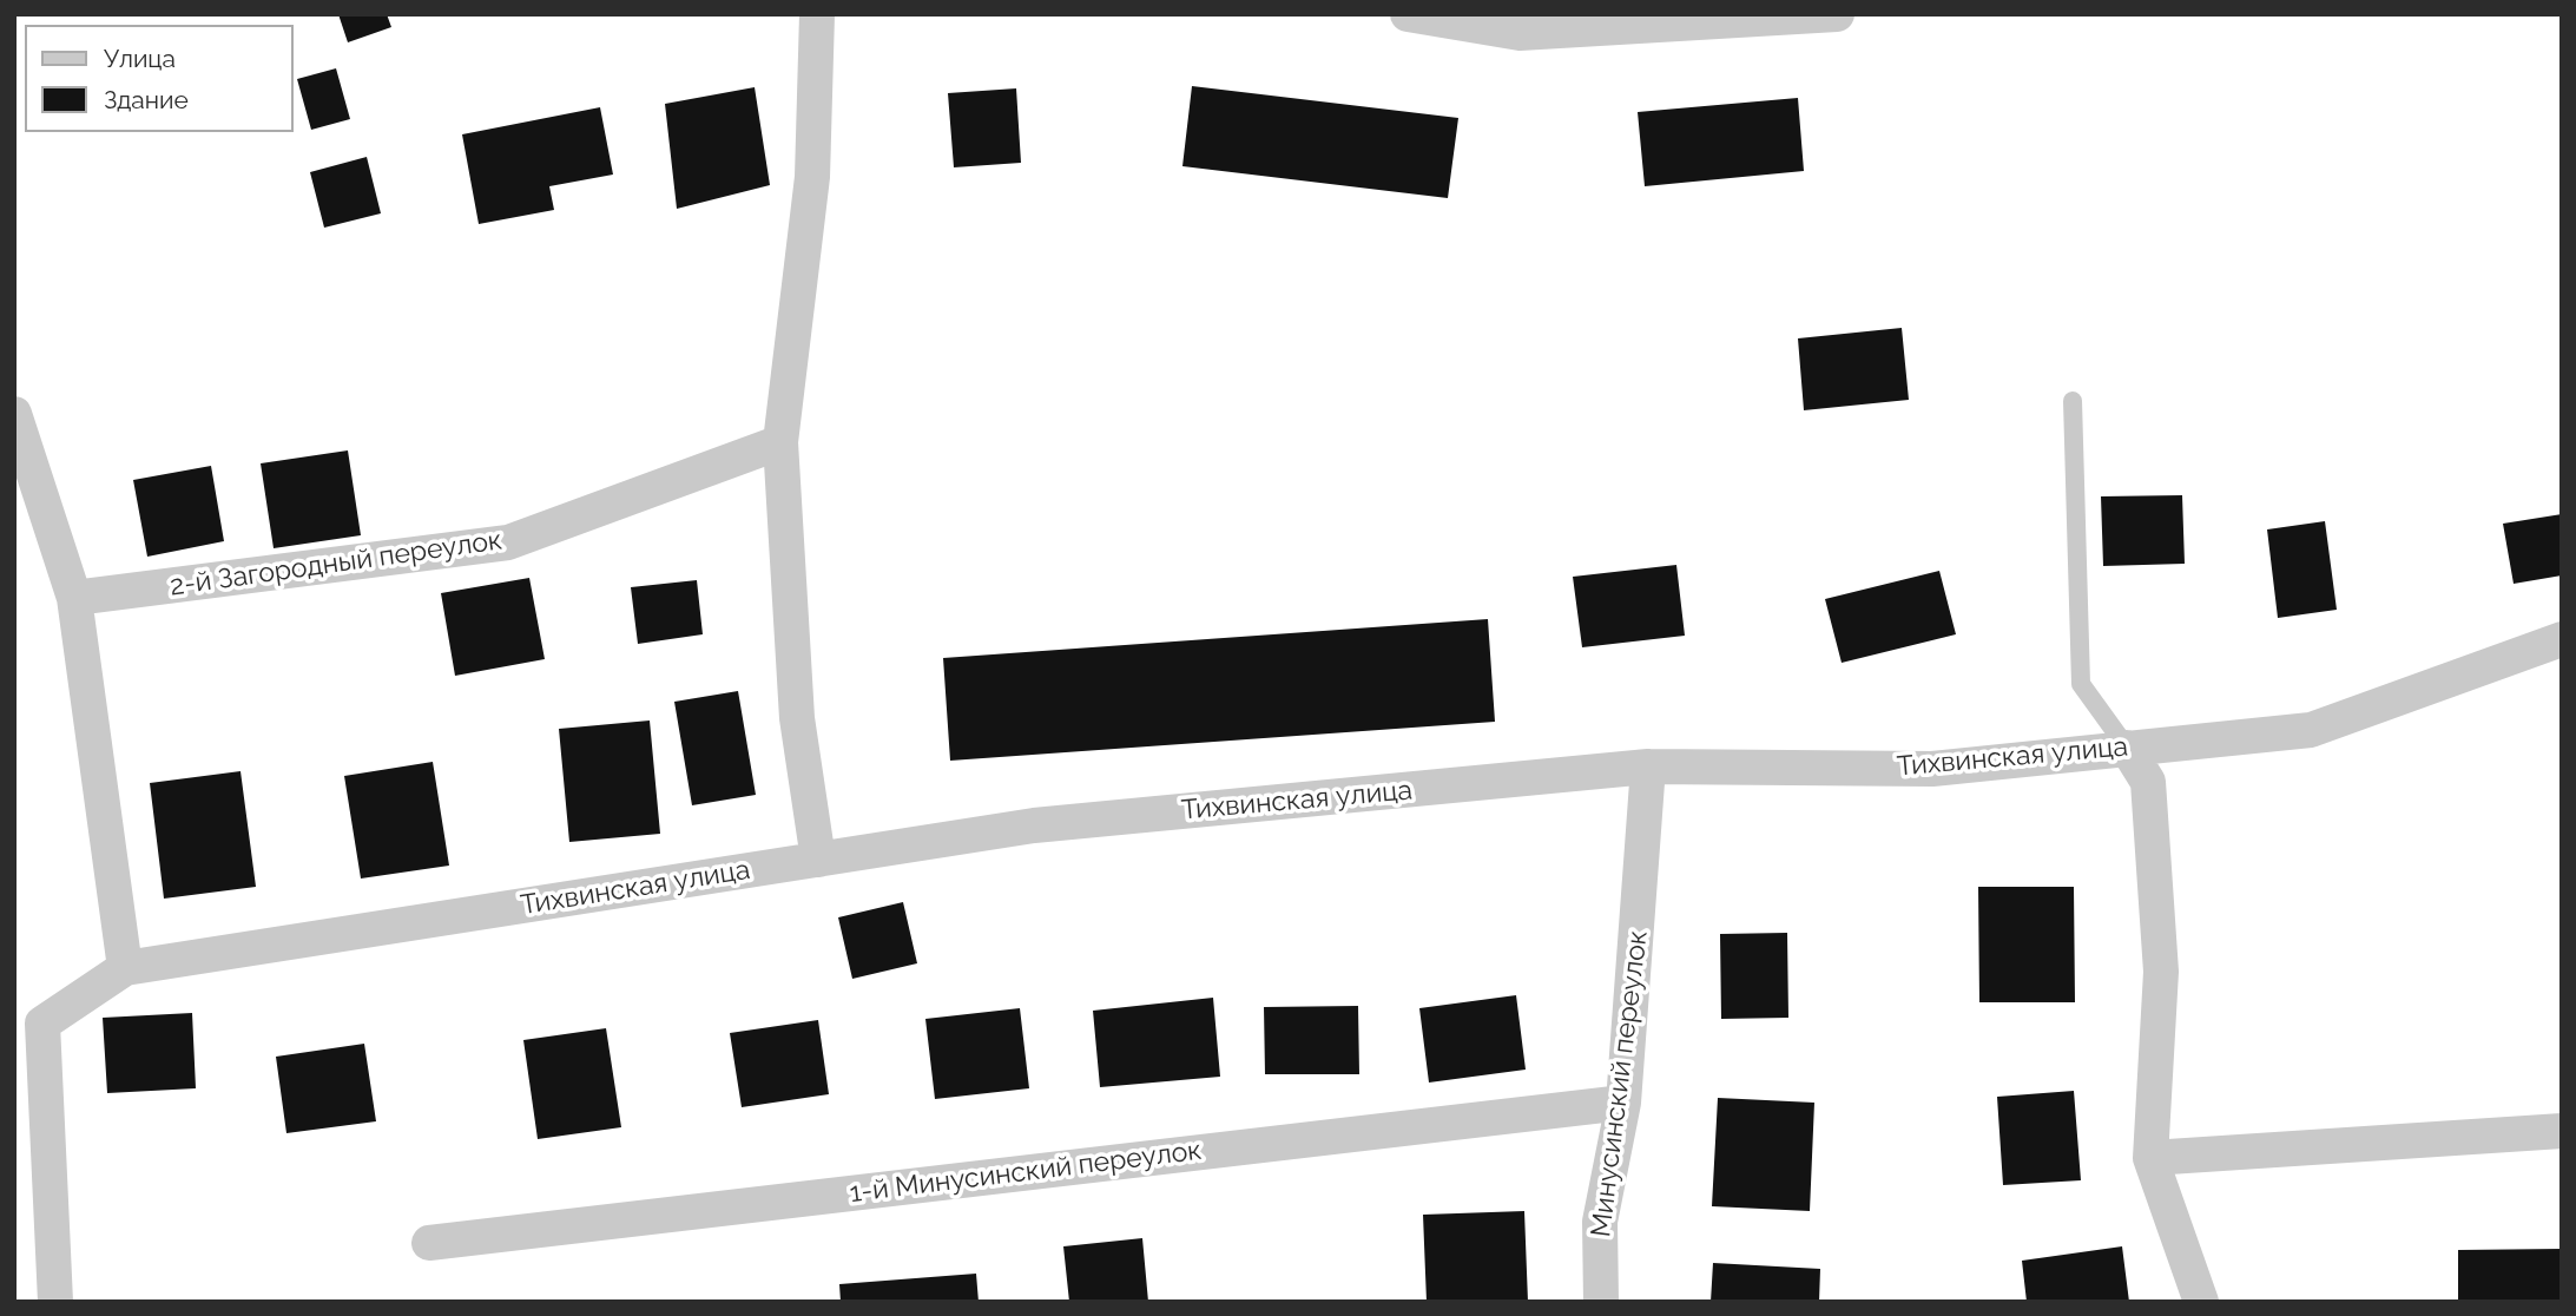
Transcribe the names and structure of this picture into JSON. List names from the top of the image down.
{
  "streets": {
    "street": [
      "2-й Загородный переулок",
      "Тихвинская улица",
      "Минусинский переулок",
      "1-й Минусинский переулок"
    ]
  },
  "crossings": [
    ["Тихвинская улица", "Минусинский переулок"],
    ["Минусинский переулок", "1-й Минусинский переулок"]
  ],
  "legend": ["Улица", "Здание"]
}
